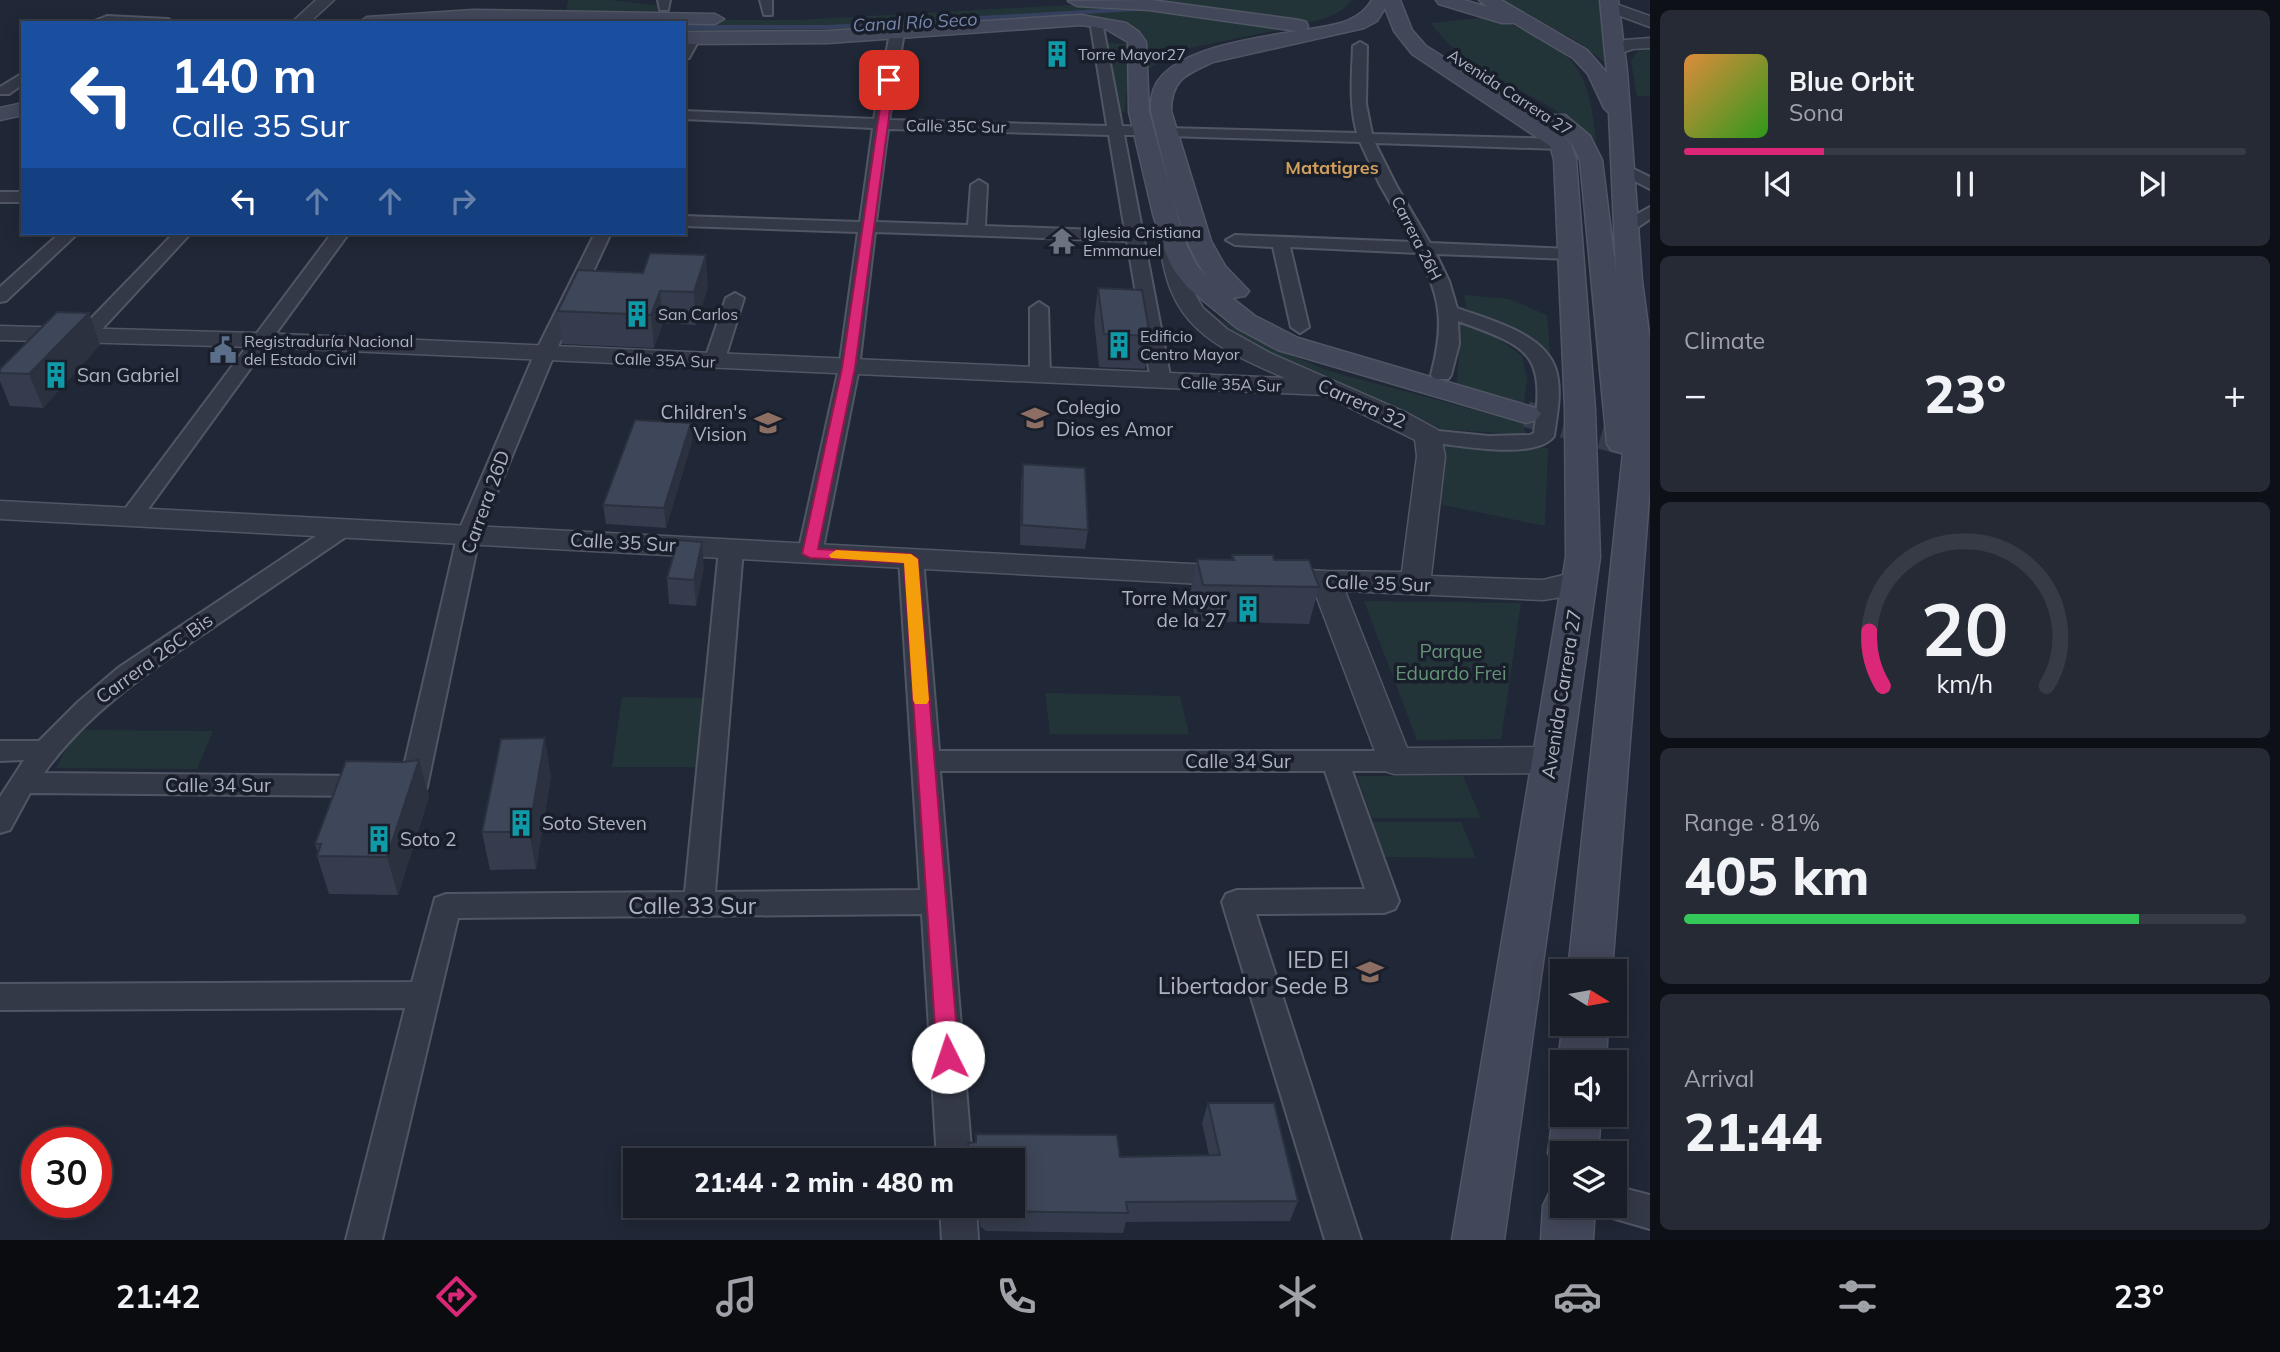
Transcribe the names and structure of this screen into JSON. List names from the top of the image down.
{
  "streets": {
    "main road": ["Avenida Carrera 27"],
    "street": [
      "Calle 35C Sur",
      "Carrera 26H",
      "Calle 35A Sur",
      "Carrera 32",
      "Carrera 26D",
      "Calle 35 Sur",
      "Carrera 26C Bis",
      "Calle 34 Sur",
      "Calle 33 Sur"
    ]
  },
  "crossings": [
    ["Avenida Carrera 27", "Calle 35C Sur"],
    ["Avenida Carrera 27", "Calle 35 Sur"],
    ["Avenida Carrera 27", "Calle 34 Sur"],
    ["Calle 35C Sur", "Carrera 26H"],
    ["Calle 35A Sur", "Carrera 32"],
    ["Calle 35A Sur", "Carrera 26D"],
    ["Carrera 32", "Calle 35 Sur"],
    ["Carrera 26D", "Calle 35 Sur"],
    ["Carrera 26D", "Calle 34 Sur"],
    ["Calle 35 Sur", "Carrera 26C Bis"],
    ["Carrera 26C Bis", "Calle 34 Sur"]
  ],
  "districts": ["Matatigres"],
  "water": ["Canal Río Seco"],
  "parks": ["Parque Eduardo Frei"],
  "places": {
    "building": [
      "Torre Mayor27",
      "San Carlos",
      "Edificio Centro Mayor",
      "San Gabriel",
      "Torre Mayor de la 27",
      "Soto Steven",
      "Soto 2"
    ],
    "temple": ["Iglesia Cristiana Emmanuel"],
    "public building": ["Registraduría Nacional del Estado Civil"],
    "school or university": ["Colegio Dios es Amor", "Children's Vision", "IED El Libertador Sede B"]
  },
  "north": "right",
  "page": {
    "turn": ["140 m", "Calle 35 Sur"],
    "song": ["Blue Orbit", "Sona"],
    "tile": [
      "Climate",
      ["Range · 81%", "405 km"],
      ["Arrival", "21:44"]
    ],
    "heat": ["−", "23°", "+"],
    "limit": "30",
    "trip": "21:44 · 2 min · 480 m",
    "tabs": ["21:42", "23°"],
    "gauge": ["20", "km/h"]
  }
}
